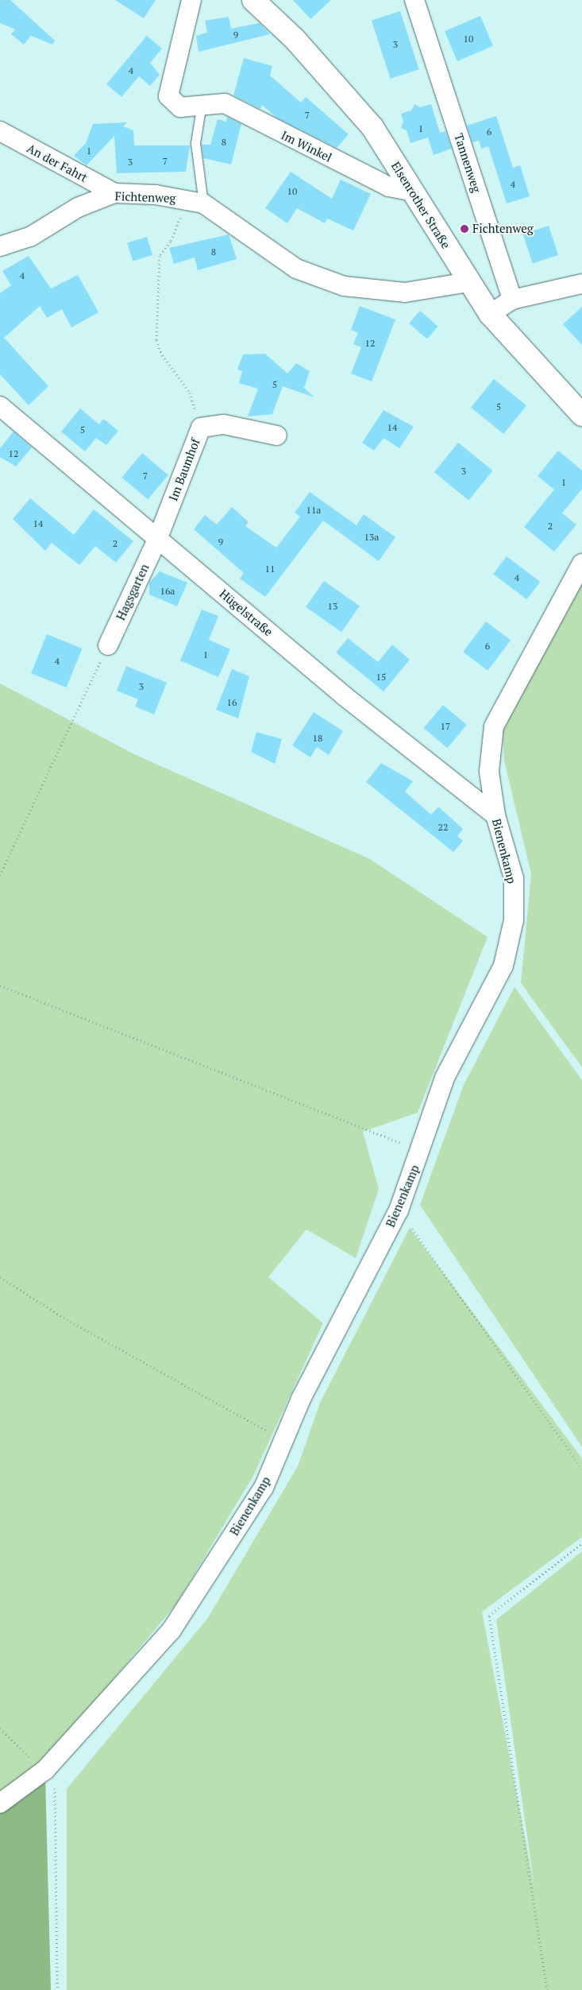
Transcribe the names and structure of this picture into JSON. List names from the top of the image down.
{
  "streets": {
    "street": [
      "Im Winkel",
      "An der Fahrt",
      "Tannenweg",
      "Fichtenweg",
      "Elsenrother Straße",
      "Im Baumhof",
      "Hagsgarten",
      "Hügelstraße",
      "Bienenkamp"
    ]
  },
  "crossings": [
    ["Im Winkel", "Elsenrother Straße"],
    ["An der Fahrt", "Fichtenweg"],
    ["Im Baumhof", "Hagsgarten"],
    ["Im Baumhof", "Hügelstraße"],
    ["Hagsgarten", "Hügelstraße"],
    ["Hügelstraße", "Bienenkamp"]
  ],
  "places": ["Fichtenweg"],
  "house_numbers": [
    "9",
    "10",
    "3",
    "4",
    "7",
    "1",
    "6",
    "8",
    "1",
    "7",
    "3",
    "4",
    "10",
    "8",
    "4",
    "12",
    "5",
    "5",
    "14",
    "5",
    "12",
    "3",
    "7",
    "1",
    "11a",
    "14",
    "2",
    "13a",
    "9",
    "2",
    "11",
    "4",
    "16a",
    "13",
    "6",
    "1",
    "4",
    "15",
    "3",
    "16",
    "17",
    "18",
    "22"
  ]
}
